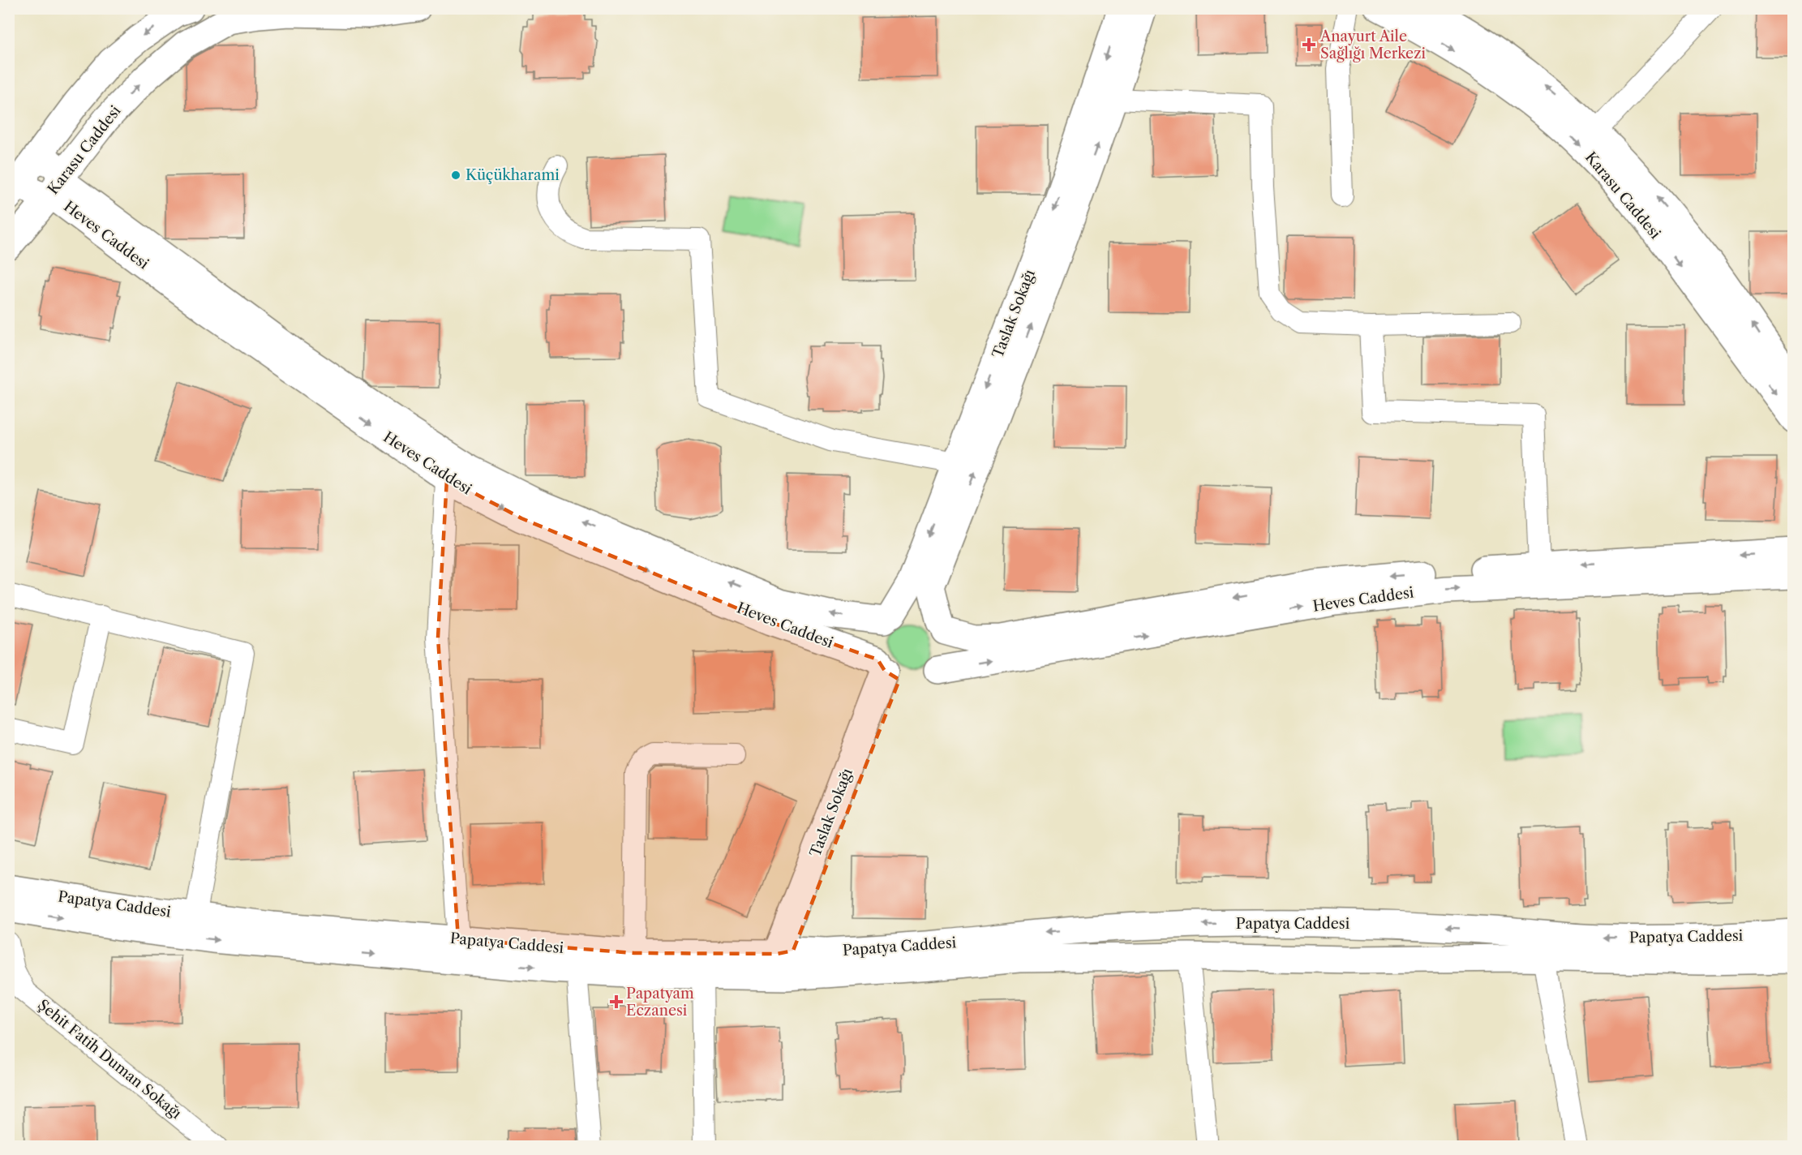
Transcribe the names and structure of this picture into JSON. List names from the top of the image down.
{
  "streets": {
    "street": [
      "Karasu Caddesi",
      "Heves Caddesi",
      "Taslak Sokağı",
      "Papatya Caddesi",
      "Şehit Fatih Duman Sokağı"
    ]
  },
  "crossings": [
    ["Karasu Caddesi", "Heves Caddesi"],
    ["Heves Caddesi", "Taslak Sokağı"],
    ["Taslak Sokağı", "Papatya Caddesi"]
  ],
  "places": {
    "health": ["Anayurt Aile Sağlığı Merkezi", "Papatyam Eczanesi"],
    "other": ["Küçükharami"]
  }
}
